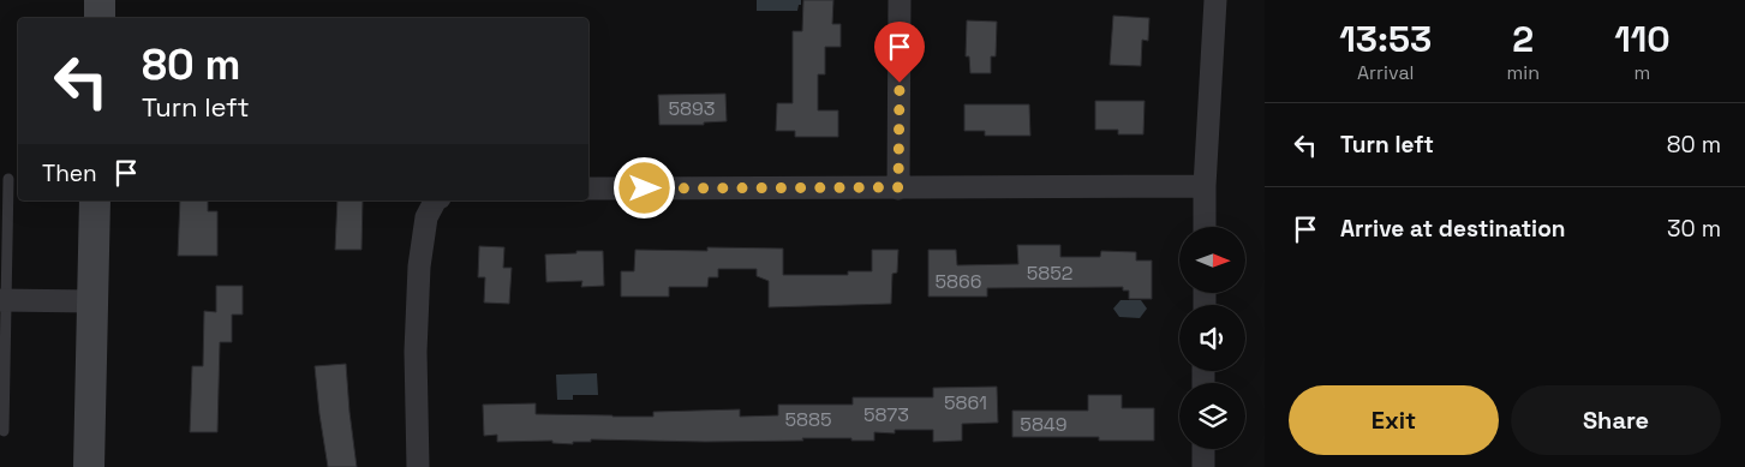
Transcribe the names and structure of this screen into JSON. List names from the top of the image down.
{
  "house_numbers": [
    "5893",
    "5852",
    "5866",
    "5861",
    "5873",
    "5885",
    "5849"
  ],
  "north": "right",
  "page": {
    "eta": [
      "13:53",
      "Arrival",
      "2",
      "min",
      "110",
      "m"
    ],
    "turn": ["80 m", "Turn left"],
    "list": [
      {
        "name": "Turn left",
        "value": "80 m"
      },
      {
        "name": "Arrive at destination",
        "value": "30 m"
      }
    ],
    "then": "Then",
    "buttons": ["Exit", "Share"]
  }
}
